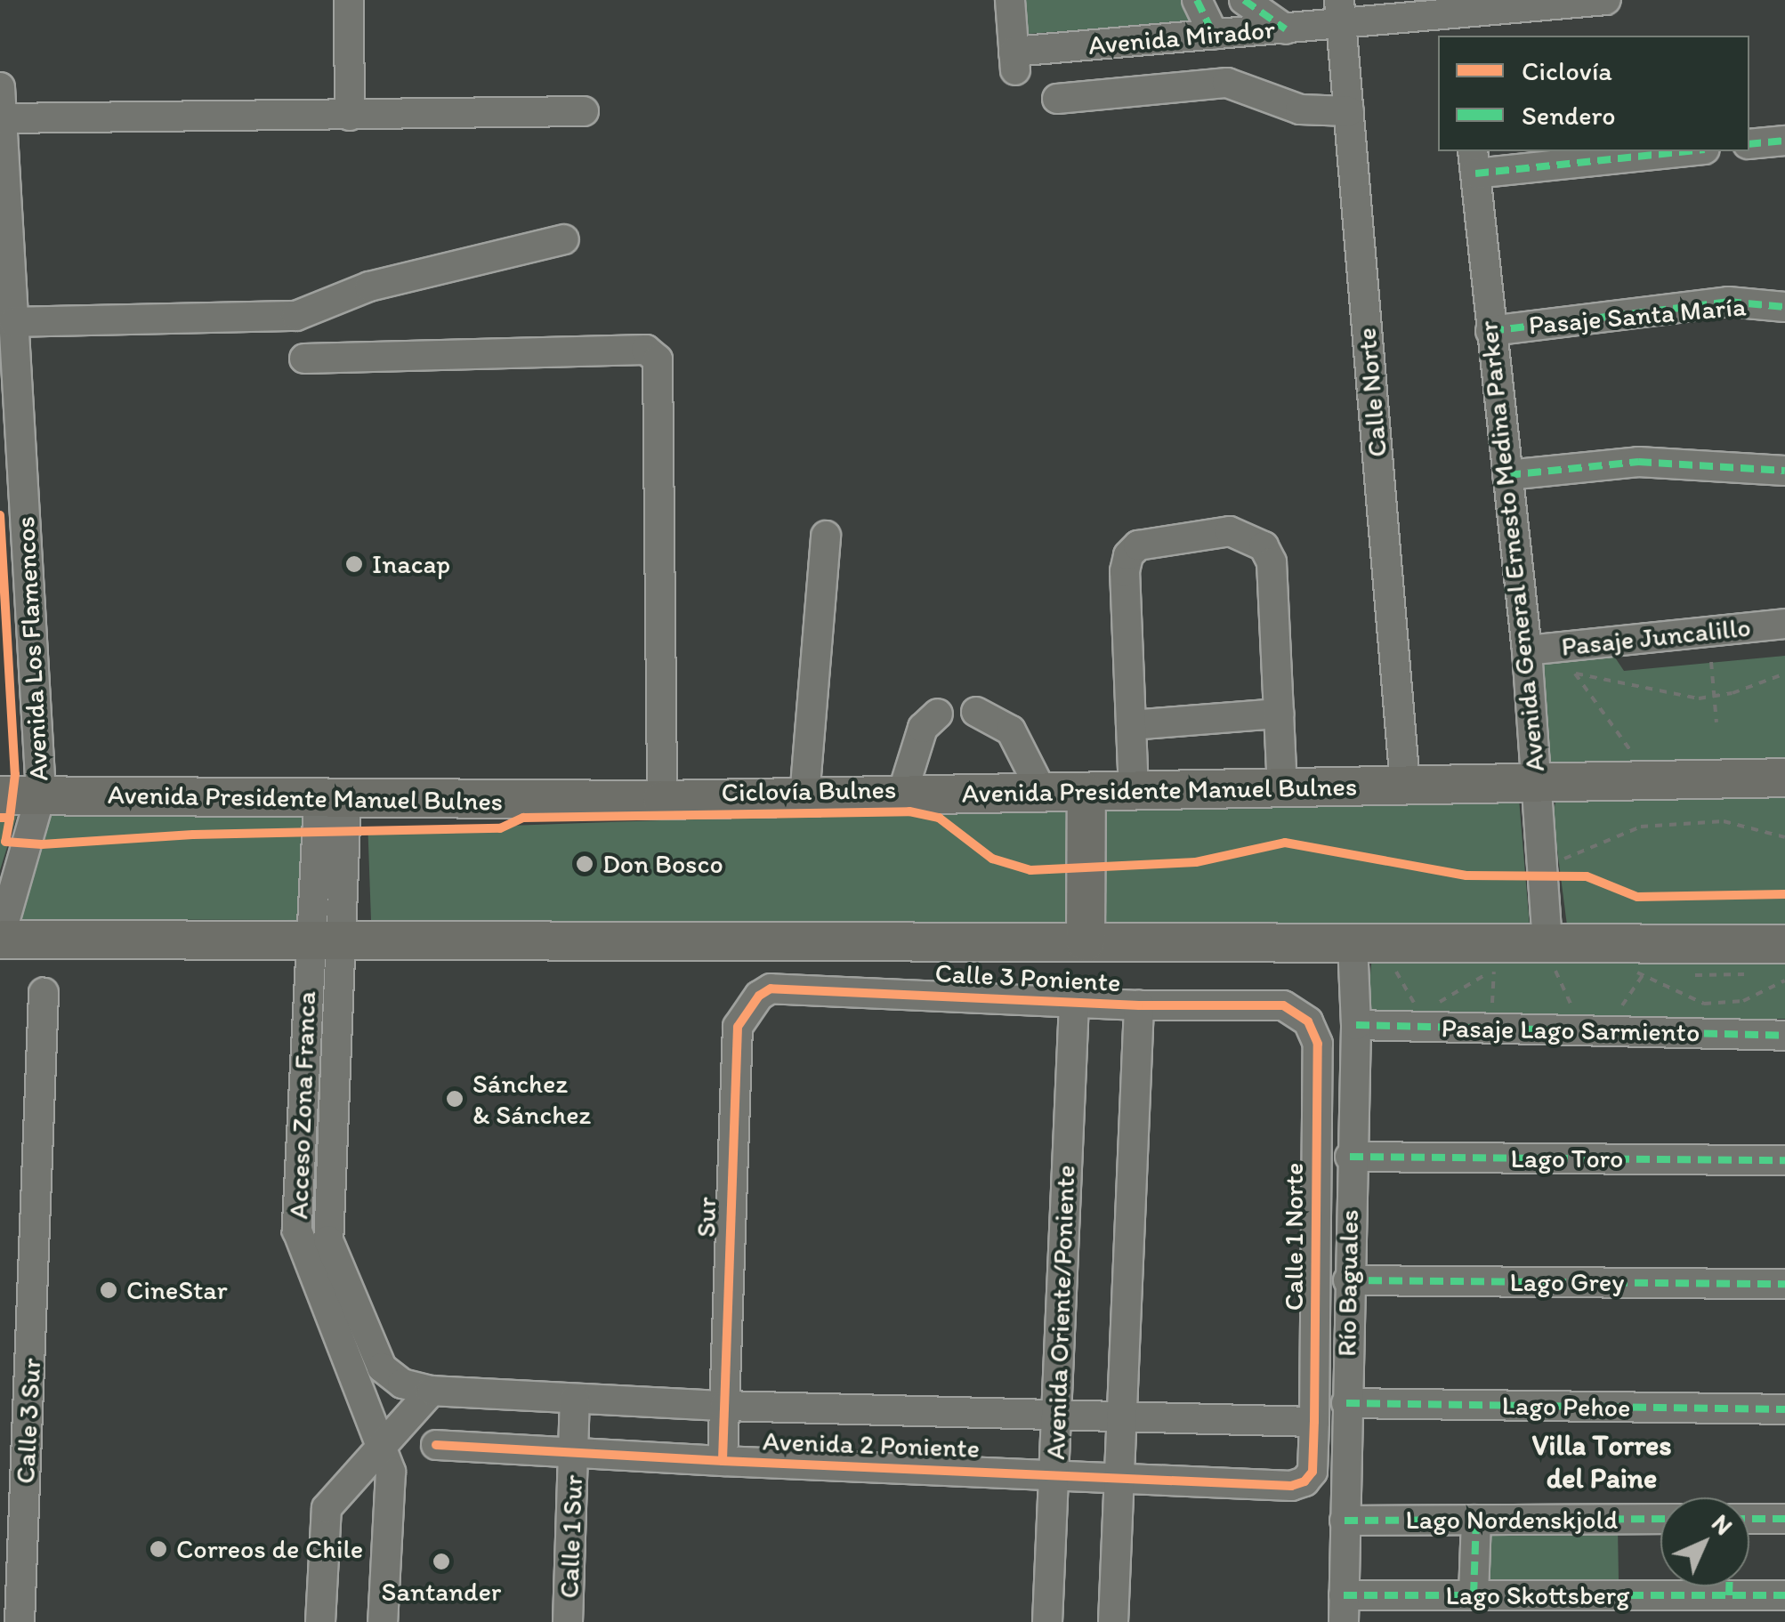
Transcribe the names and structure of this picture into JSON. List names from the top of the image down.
{
  "streets": {
    "main road": ["Avenida Presidente Manuel Bulnes"],
    "street": [
      "Avenida Mirador",
      "Pasaje Santa María",
      "Calle Norte",
      "Avenida General Ernesto Medina Parker",
      "Pasaje Juncalillo",
      "Avenida Los Flamencos",
      "Calle 3 Poniente",
      "Pasaje Lago Sarmiento",
      "Acceso Zona Franca",
      "Lago Toro",
      "Sur",
      "Calle 1 Norte",
      "Lago Grey",
      "Río Baguales",
      "Avenida Oriente/Poniente",
      "Lago Pehoe",
      "Calle 3 Sur",
      "Avenida 2 Poniente",
      "Lago Nordenskjold",
      "Calle 1 Sur",
      "Lago Skottsberg"
    ],
    "cycle path": ["Ciclovía Bulnes"]
  },
  "crossings": [
    ["Avenida Mirador", "Calle Norte"],
    ["Pasaje Santa María", "Avenida General Ernesto Medina Parker"],
    ["Calle Norte", "Avenida Presidente Manuel Bulnes"],
    ["Avenida General Ernesto Medina Parker", "Pasaje Juncalillo"],
    ["Avenida General Ernesto Medina Parker", "Avenida Presidente Manuel Bulnes"],
    ["Avenida Los Flamencos", "Avenida Presidente Manuel Bulnes"],
    ["Avenida Presidente Manuel Bulnes", "Acceso Zona Franca"],
    ["Calle 3 Poniente", "Sur"],
    ["Calle 3 Poniente", "Calle 1 Norte"],
    ["Calle 3 Poniente", "Avenida Oriente/Poniente"],
    ["Pasaje Lago Sarmiento", "Río Baguales"],
    ["Acceso Zona Franca", "Avenida 2 Poniente"],
    ["Lago Toro", "Río Baguales"],
    ["Sur", "Avenida 2 Poniente"],
    ["Calle 1 Norte", "Avenida 2 Poniente"],
    ["Lago Grey", "Río Baguales"],
    ["Río Baguales", "Lago Pehoe"],
    ["Río Baguales", "Lago Nordenskjold"],
    ["Río Baguales", "Lago Skottsberg"],
    ["Avenida Oriente/Poniente", "Avenida 2 Poniente"],
    ["Avenida 2 Poniente", "Calle 1 Sur"]
  ],
  "districts": ["Villa Torres del Paine"],
  "places": [
    "Inacap",
    "Don Bosco",
    "Sánchez & Sánchez",
    "CineStar",
    "Correos de Chile",
    "Santander"
  ],
  "legend": ["Ciclovía", "Sendero"],
  "north": "top right"
}
